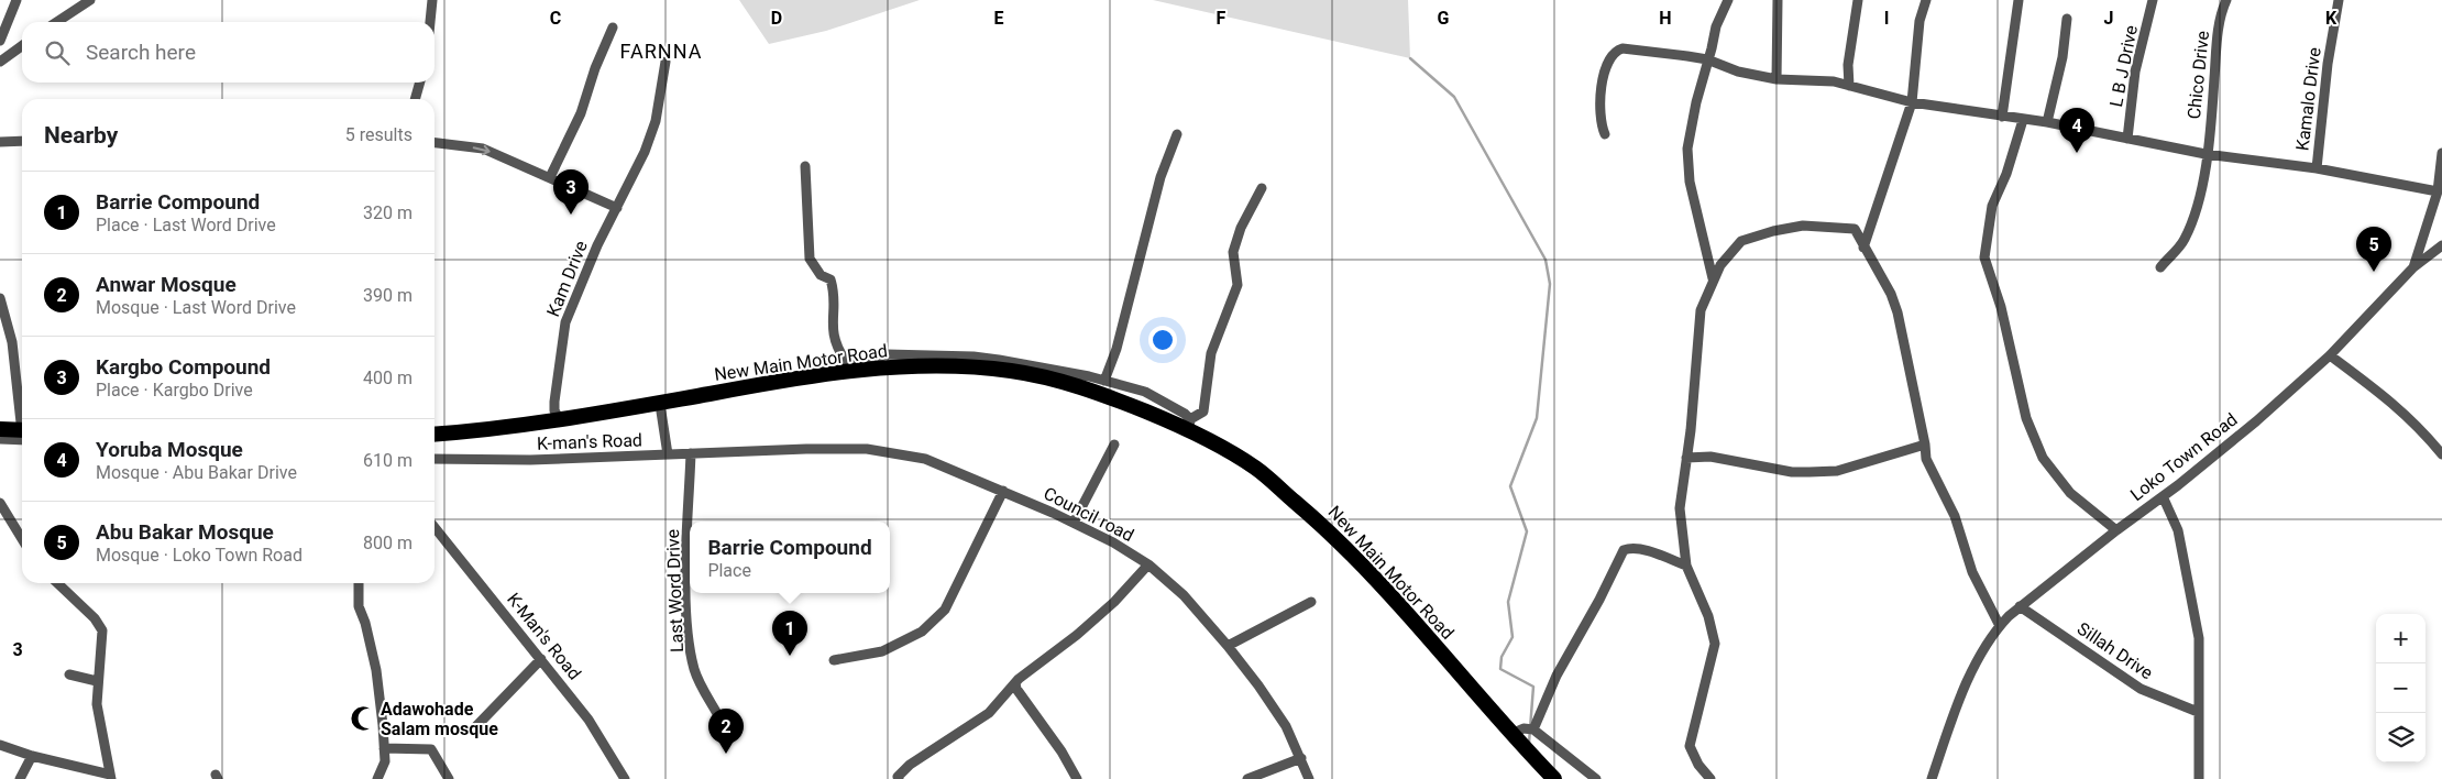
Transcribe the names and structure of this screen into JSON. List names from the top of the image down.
{
  "streets": {
    "highway": ["New Main Motor Road"],
    "street": [
      "L B J Drive",
      "Chico Drive",
      "Kamalo Drive",
      "Kam Drive",
      "K-man's Road",
      "Loko Town Road",
      "Council road",
      "Last Word Drive",
      "K-Man's Road",
      "Sillah Drive"
    ]
  },
  "crossings": [
    ["Kam Drive", "New Main Motor Road"],
    ["K-man's Road", "Council road"],
    ["K-man's Road", "Last Word Drive"],
    ["Loko Town Road", "Sillah Drive"]
  ],
  "districts": ["FARNNA"],
  "places": {
    "mosque": ["Adawohade Salam mosque"]
  },
  "page": {
    "search": "Search here",
    "heading": ["Nearby", "5 results"],
    "pins": [
      "4",
      "3",
      "5",
      "1",
      "2"
    ],
    "list": [
      {
        "mark": "1",
        "name": "Barrie Compound",
        "note": "Place · Last Word Drive",
        "value": "320 m"
      },
      {
        "mark": "2",
        "name": "Anwar Mosque",
        "note": "Mosque · Last Word Drive",
        "value": "390 m"
      },
      {
        "mark": "3",
        "name": "Kargbo Compound",
        "note": "Place · Kargbo Drive",
        "value": "400 m"
      },
      {
        "mark": "4",
        "name": "Yoruba Mosque",
        "note": "Mosque · Abu Bakar Drive",
        "value": "610 m"
      },
      {
        "mark": "5",
        "name": "Abu Bakar Mosque",
        "note": "Mosque · Loko Town Road",
        "value": "800 m"
      }
    ],
    "popup": ["Barrie Compound", "Place"],
    "map_buttons": ["+", "−"]
  },
  "grid": {
    "columns": [
      "C",
      "D",
      "E",
      "F",
      "G",
      "H",
      "I",
      "J",
      "K"
    ],
    "rows": ["3"]
  }
}
